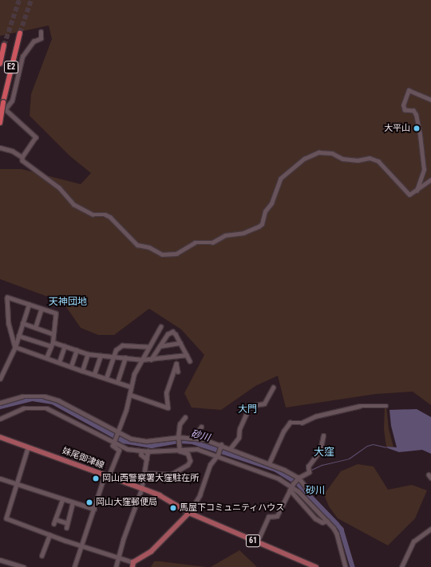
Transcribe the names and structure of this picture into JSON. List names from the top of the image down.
{
  "streets": {
    "highway": ["E2"],
    "main road": ["妹尾御津線", "61"]
  },
  "districts": [
    "天神団地",
    "大門",
    "大窪",
    "砂川"
  ],
  "water": ["砂川"],
  "places": [
    "大平山",
    "岡山西警察署大窪駐在所",
    "岡山大窪郵便局",
    "馬屋下コミュニティハウス"
  ]
}
